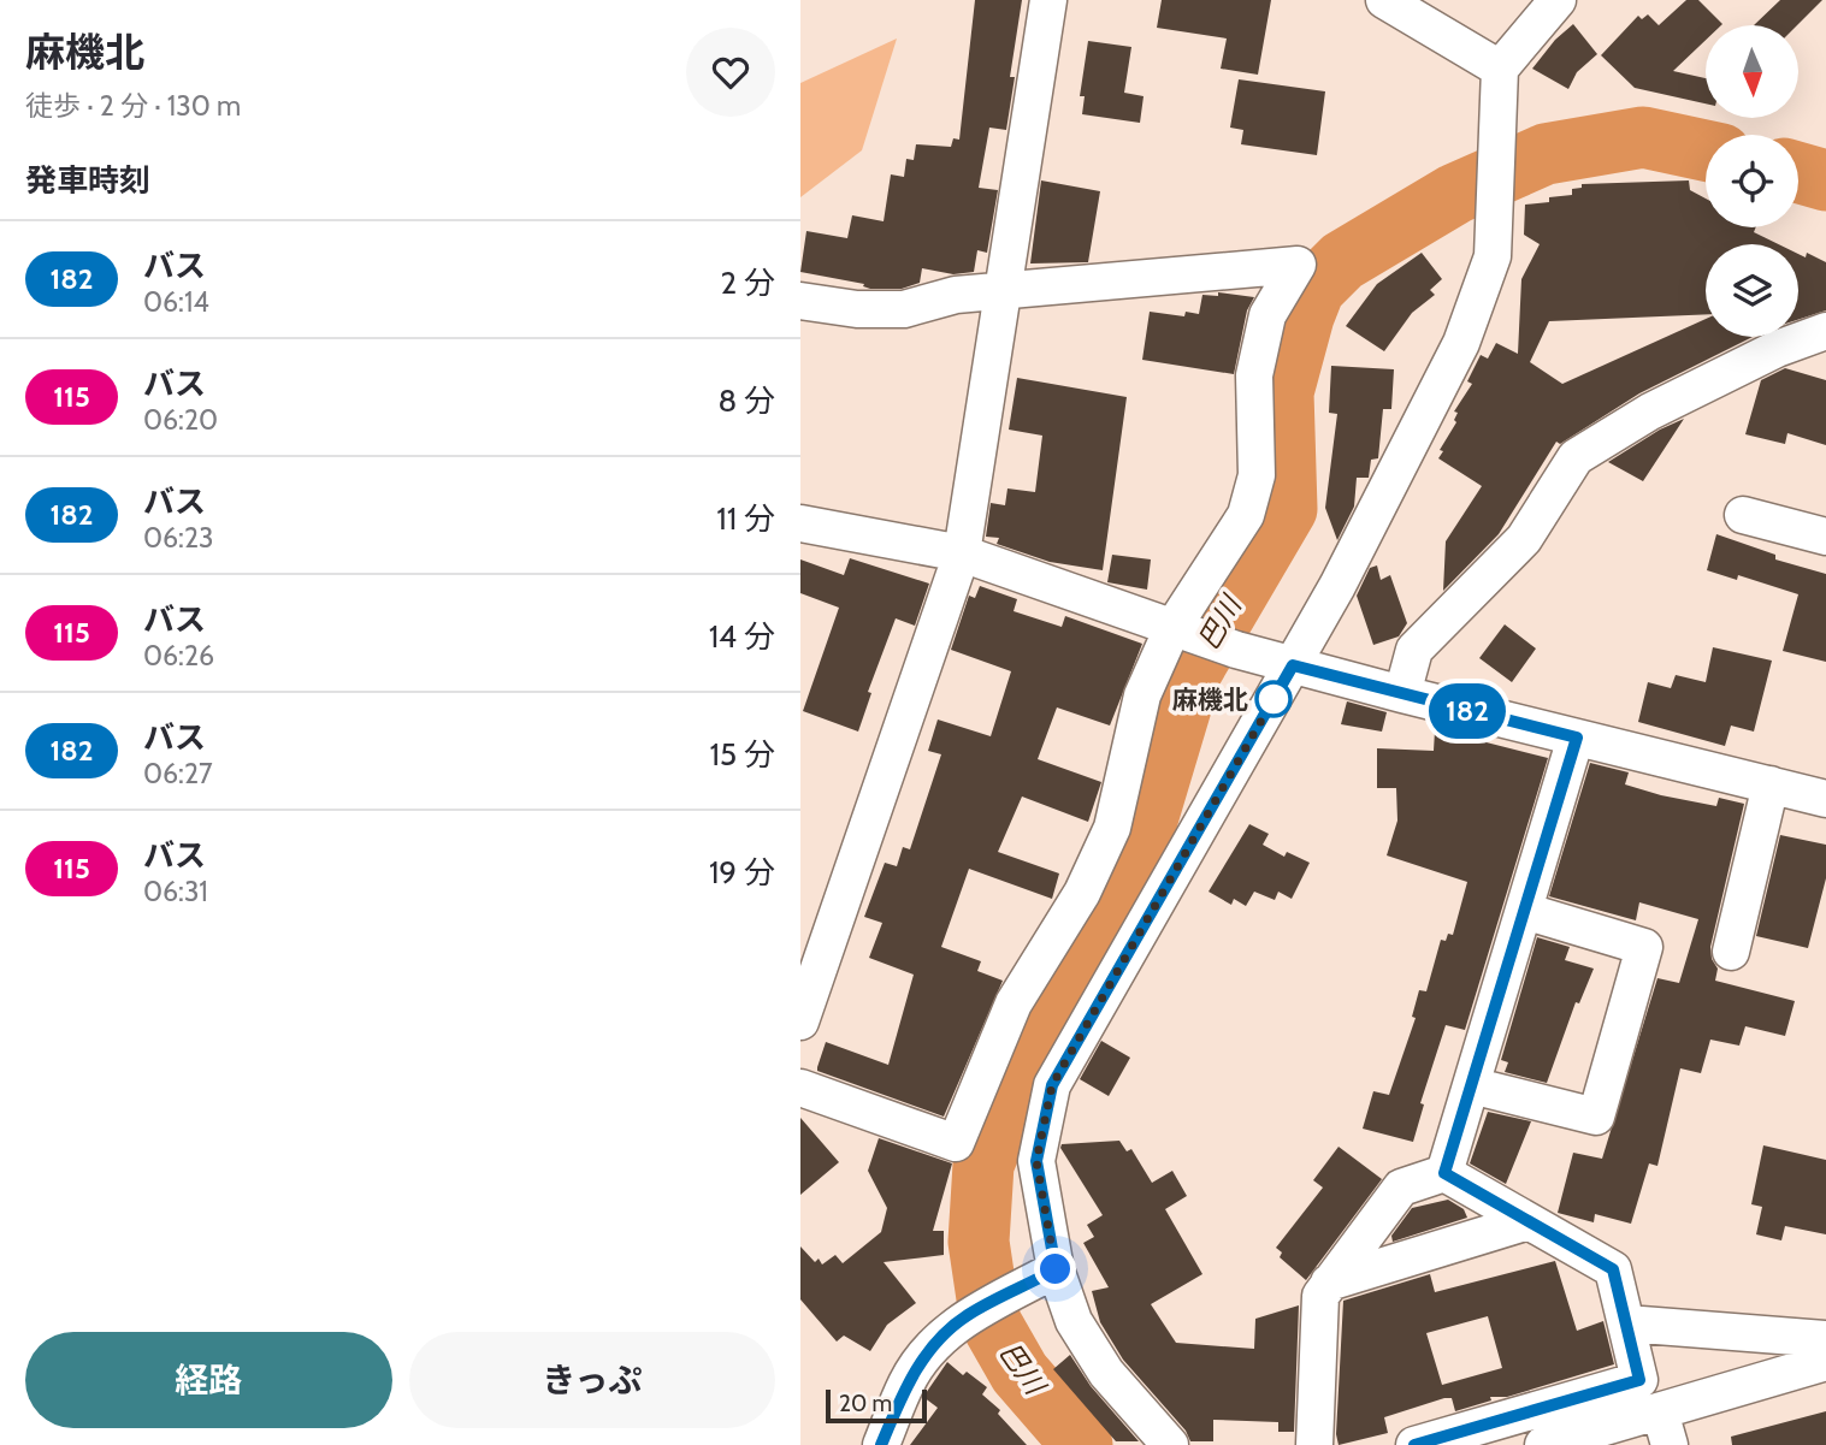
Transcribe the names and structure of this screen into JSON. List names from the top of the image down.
{
  "water": ["巴川"],
  "places": ["麻機北"],
  "lines": ["bus line 182"],
  "scale_bar": "20 m",
  "north": "bottom",
  "page": {
    "heading": [
      ["麻機北", "徒歩 · 2 分 · 130 m"],
      "発車時刻"
    ],
    "on_map": "182",
    "list": [
      {
        "mark": "182",
        "name": "バス",
        "note": "06:14",
        "value": "2 分"
      },
      {
        "mark": "115",
        "name": "バス",
        "note": "06:20",
        "value": "8 分"
      },
      {
        "mark": "182",
        "name": "バス",
        "note": "06:23",
        "value": "11 分"
      },
      {
        "mark": "115",
        "name": "バス",
        "note": "06:26",
        "value": "14 分"
      },
      {
        "mark": "182",
        "name": "バス",
        "note": "06:27",
        "value": "15 分"
      },
      {
        "mark": "115",
        "name": "バス",
        "note": "06:31",
        "value": "19 分"
      }
    ],
    "buttons": ["経路", "きっぷ"],
    "scale": "20 m"
  }
}
